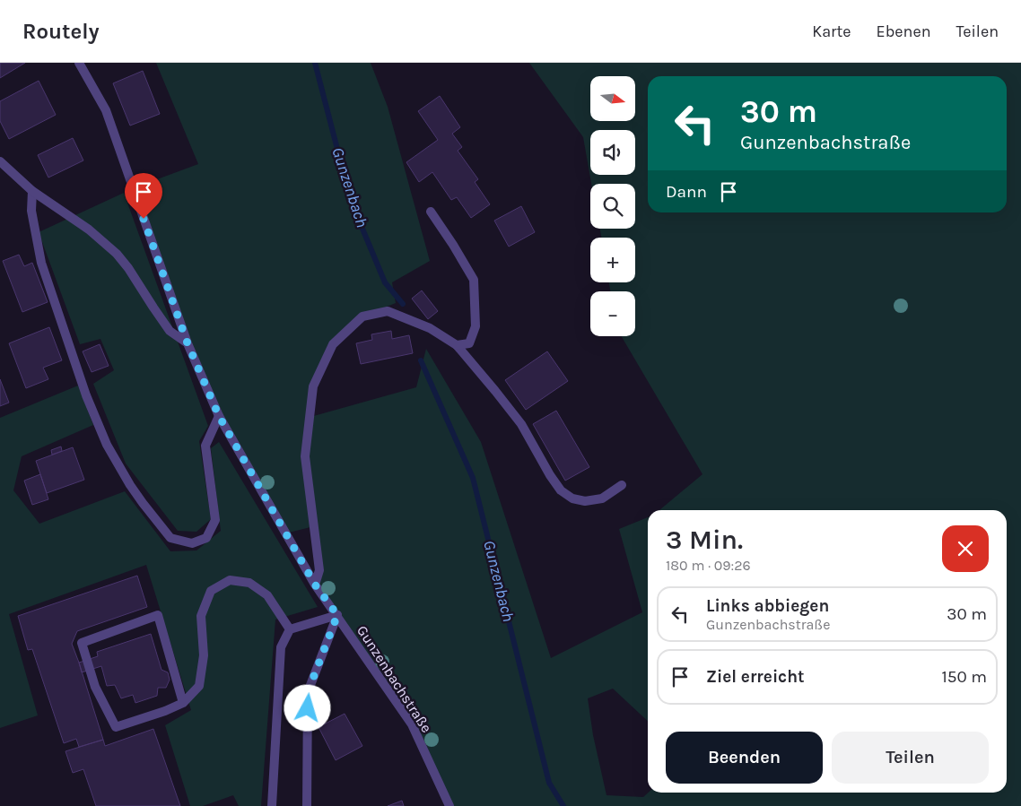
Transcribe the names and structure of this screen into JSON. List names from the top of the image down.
{
  "streets": {
    "street": ["Gunzenbachstraße"]
  },
  "water": ["Gunzenbach"],
  "north": "right",
  "page": {
    "header": "Routely",
    "nav": ["Karte", "Ebenen", "Teilen"],
    "map_buttons": ["+", "−"],
    "turn": ["30 m", "Gunzenbachstraße"],
    "then": "Dann",
    "heading": ["3 Min.", "180 m · 09:26"],
    "list": [
      {
        "name": "Links abbiegen",
        "note": "Gunzenbachstraße",
        "value": "30 m"
      },
      {
        "name": "Ziel erreicht",
        "value": "150 m"
      }
    ],
    "buttons": ["Beenden", "Teilen"]
  }
}
